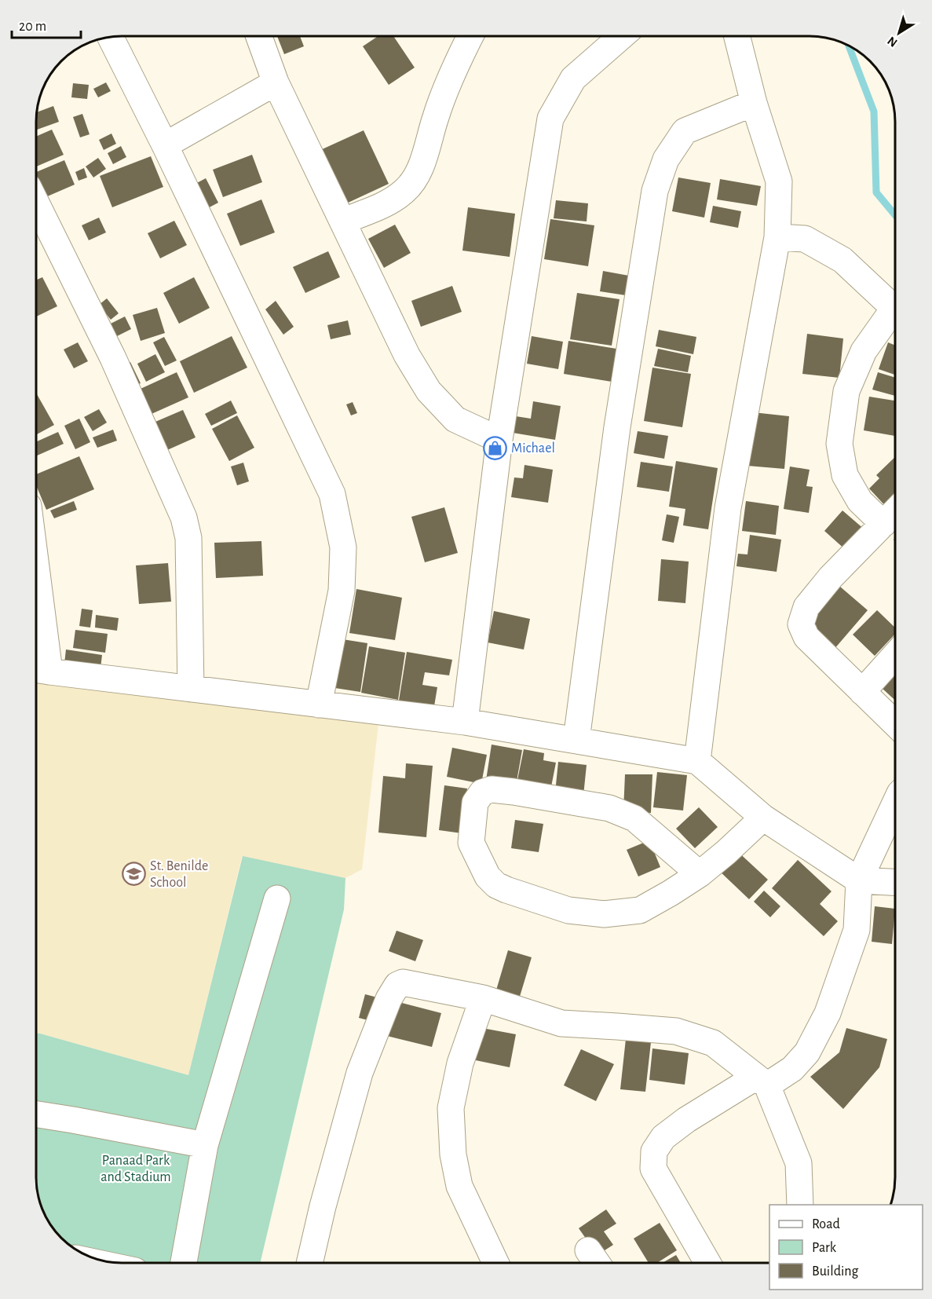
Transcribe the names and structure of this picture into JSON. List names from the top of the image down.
{
  "parks": ["Panaad Park and Stadium"],
  "places": {
    "shop": ["Michael"],
    "school or university": ["St. Benilde School"]
  },
  "legend": ["Road", "Park", "Building"],
  "scale_bar": "20 m",
  "north": "bottom left"
}
